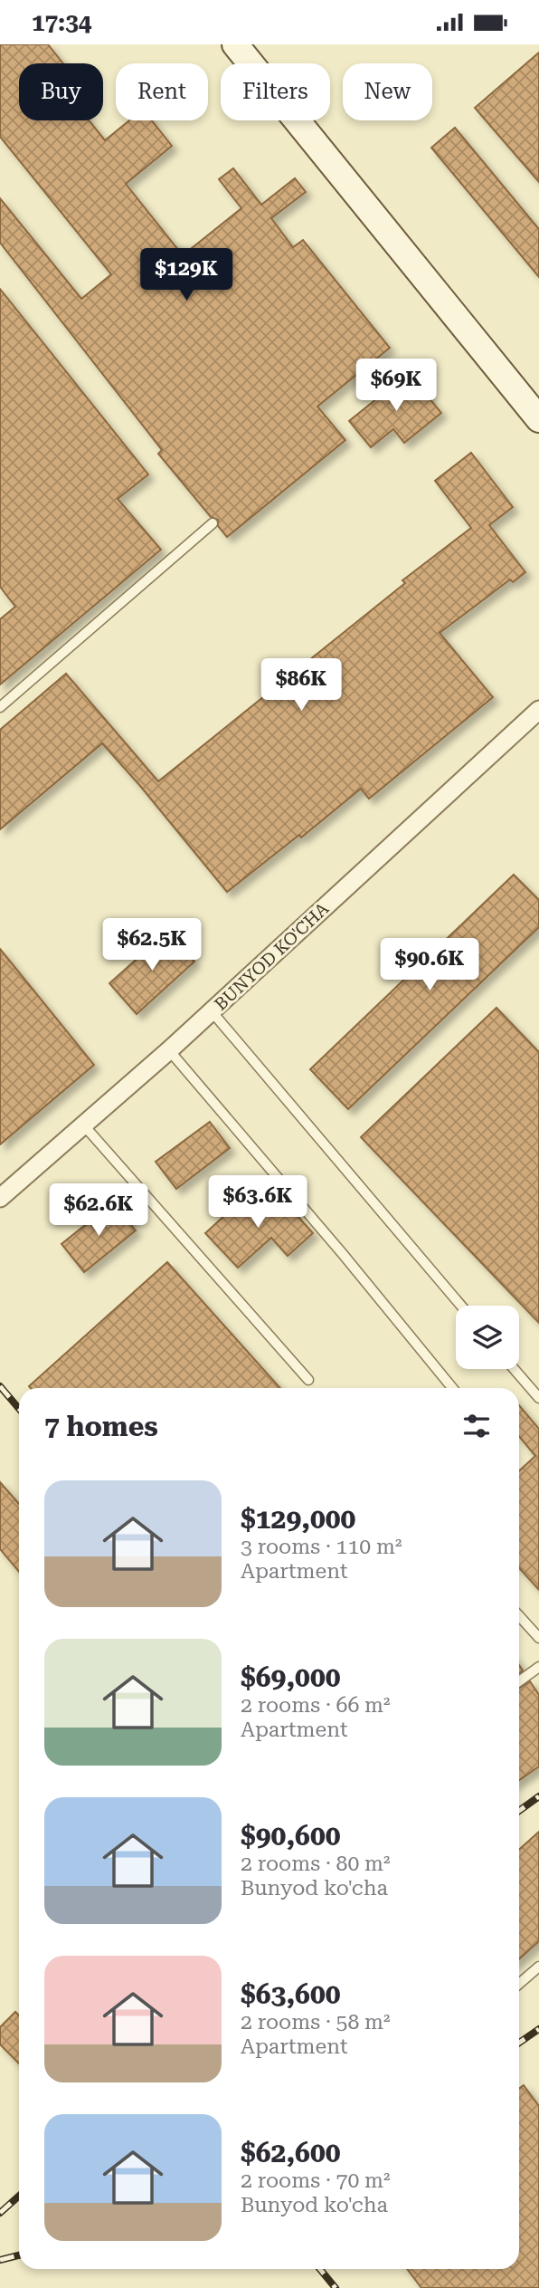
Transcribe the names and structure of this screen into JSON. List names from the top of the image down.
{
  "streets": {
    "street": ["BUNYOD KO'CHA"]
  },
  "page": {
    "status": "17:34",
    "chip": [
      "Buy",
      "Rent",
      "Filters",
      "New"
    ],
    "price": [
      "$129K",
      "$69K",
      "$86K",
      "$62.5K",
      "$90.6K",
      "$63.6K",
      "$62.6K"
    ],
    "heading": "7 homes",
    "list": [
      {
        "name": "$129,000",
        "note": "3 rooms · 110 m² · Apartment"
      },
      {
        "name": "$69,000",
        "note": "2 rooms · 66 m² · Apartment"
      },
      {
        "name": "$90,600",
        "note": "2 rooms · 80 m² · Bunyod ko'cha"
      },
      {
        "name": "$63,600",
        "note": "2 rooms · 58 m² · Apartment"
      },
      {
        "name": "$62,600",
        "note": "2 rooms · 70 m² · Bunyod ko'cha"
      }
    ]
  }
}
